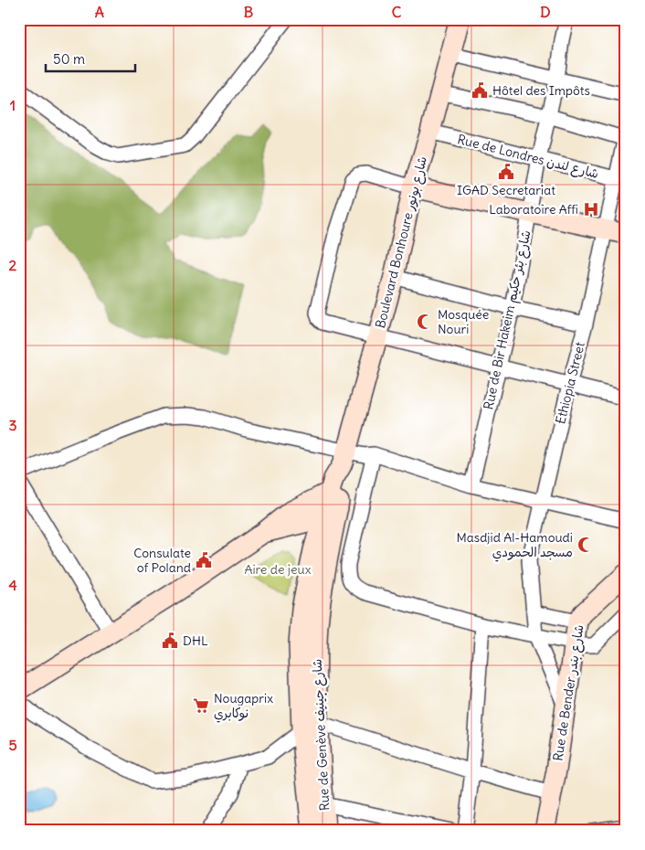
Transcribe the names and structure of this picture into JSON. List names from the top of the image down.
{
  "streets": {
    "main road": ["Boulevard Bonhoure شارع بونور", "Rue de Bender شارع بندر", "Rue de Genève شارع جينيف"],
    "street": ["Rue de Londres شارع لندن", "Rue de Bir Hakeim شارع بئر حكيم", "Ethiopia Street"]
  },
  "crossings": [
    ["Rue de Londres شارع لندن", "Boulevard Bonhoure شارع بونور"],
    ["Rue de Londres شارع لندن", "Rue de Bir Hakeim شارع بئر حكيم"],
    ["Rue de Londres شارع لندن", "Ethiopia Street"],
    ["Boulevard Bonhoure شارع بونور", "Rue de Genève شارع جينيف"],
    ["Ethiopia Street", "Rue de Bender شارع بندر"]
  ],
  "parks": ["Aire de jeux"],
  "places": {
    "public building": [
      "Hôtel des Impôts",
      "IGAD Secretariat",
      "Consulate of Poland",
      "DHL"
    ],
    "hospital": ["Laboratoire Affi"],
    "mosque": ["Mosquée Nouri", "Masdjid Al-Hamoudi مسجد الحمودي"],
    "supermarket": ["Nougaprix نوكابري"]
  },
  "scale_bar": "50 m",
  "grid": {
    "columns": [
      "A",
      "B",
      "C",
      "D"
    ],
    "rows": [
      "1",
      "2",
      "3",
      "4",
      "5"
    ]
  }
}
